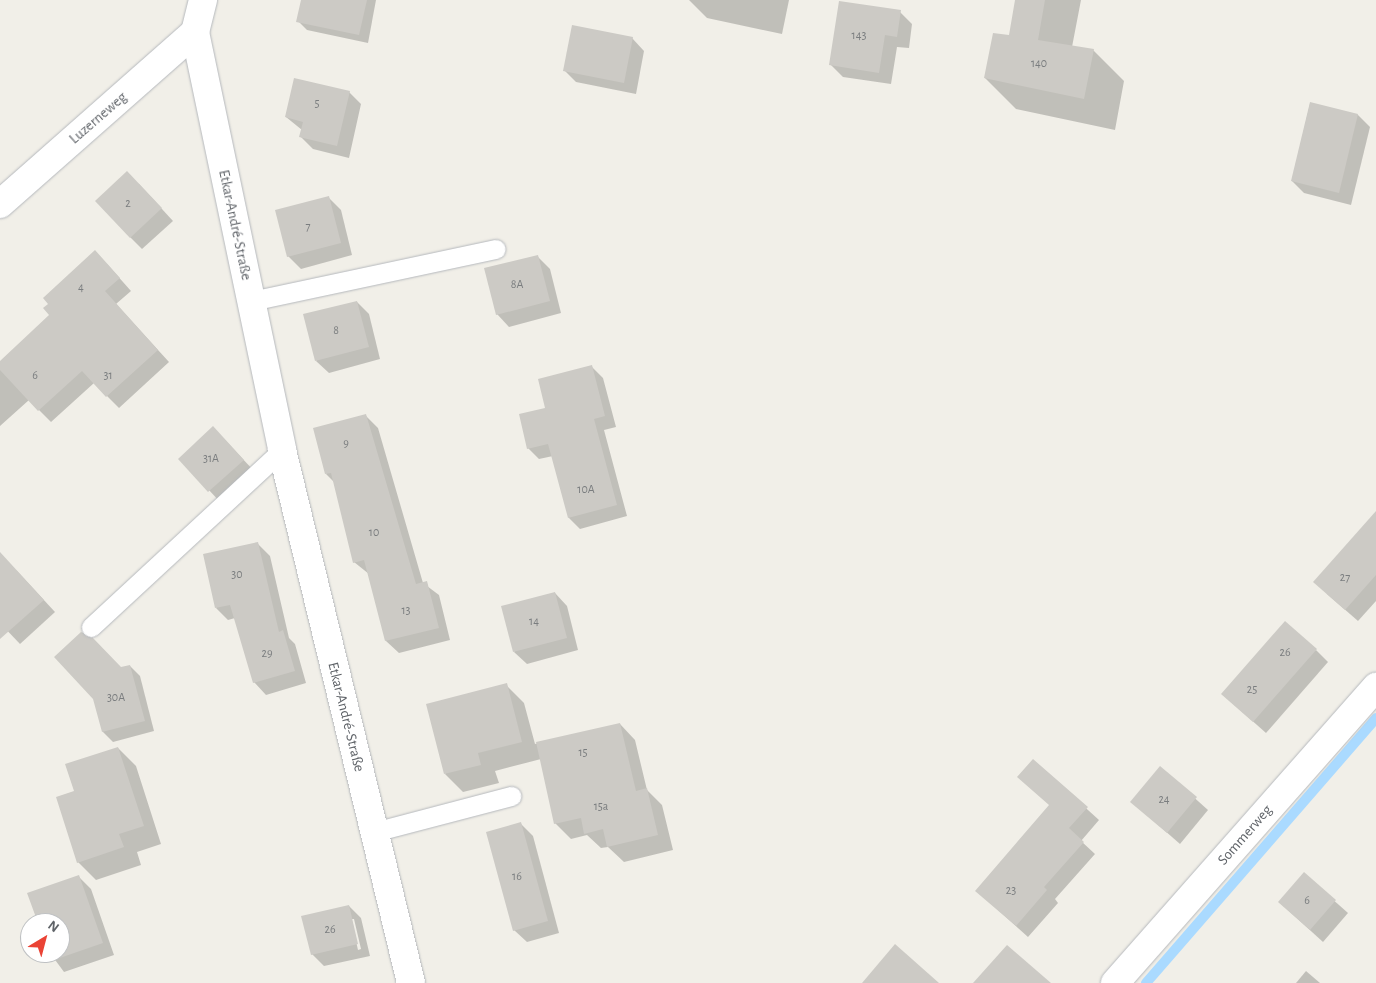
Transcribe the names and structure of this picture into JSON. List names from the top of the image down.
{
  "streets": {
    "street": ["Luzerneweg", "Etkar-André-Straße", "Sommerweg"]
  },
  "crossings": [
    ["Luzerneweg", "Etkar-André-Straße"]
  ],
  "house_numbers": [
    "143",
    "140",
    "5",
    "2",
    "7",
    "8A",
    "4",
    "8",
    "6",
    "31",
    "9",
    "31A",
    "10A",
    "10",
    "30",
    "27",
    "13",
    "14",
    "26",
    "29",
    "25",
    "30A",
    "15",
    "24",
    "15a",
    "16",
    "23",
    "6",
    "26"
  ],
  "north": "top right"
}
